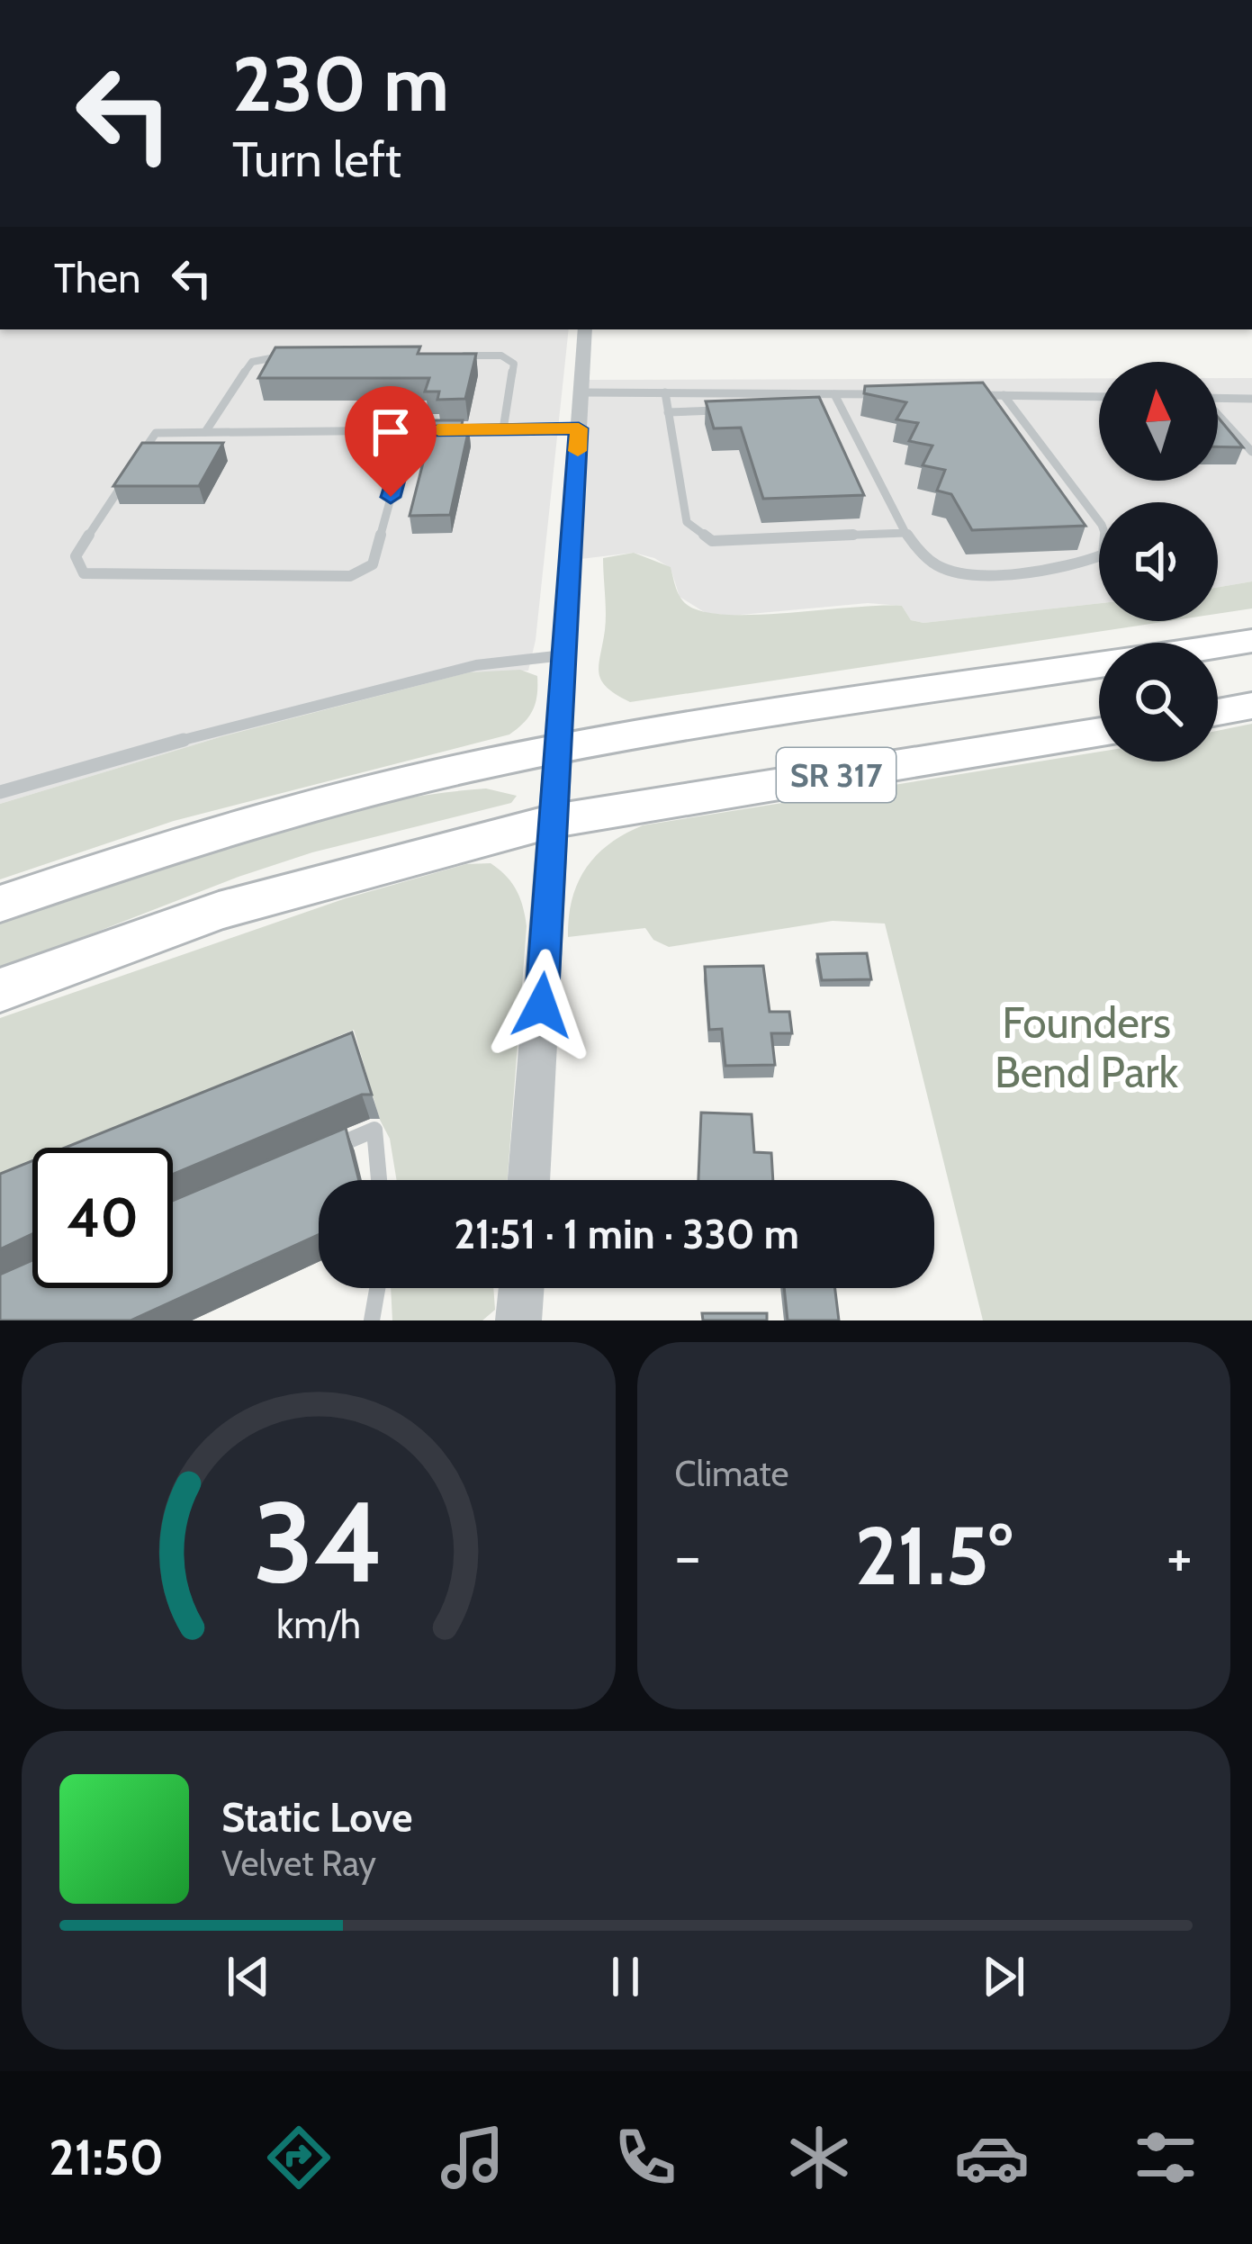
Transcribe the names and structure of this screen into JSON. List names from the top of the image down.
{
  "streets": {
    "main road": ["SR 317"]
  },
  "parks": ["Founders Bend Park"],
  "north": "top",
  "page": {
    "turn": ["230 m", "Turn left"],
    "then": "Then",
    "limit": "40",
    "trip": "21:51 · 1 min · 330 m",
    "tile": "Climate",
    "heat": ["−", "21.5°", "+"],
    "song": ["Static Love", "Velvet Ray"],
    "tabs": "21:50",
    "gauge": ["34", "km/h"]
  }
}
